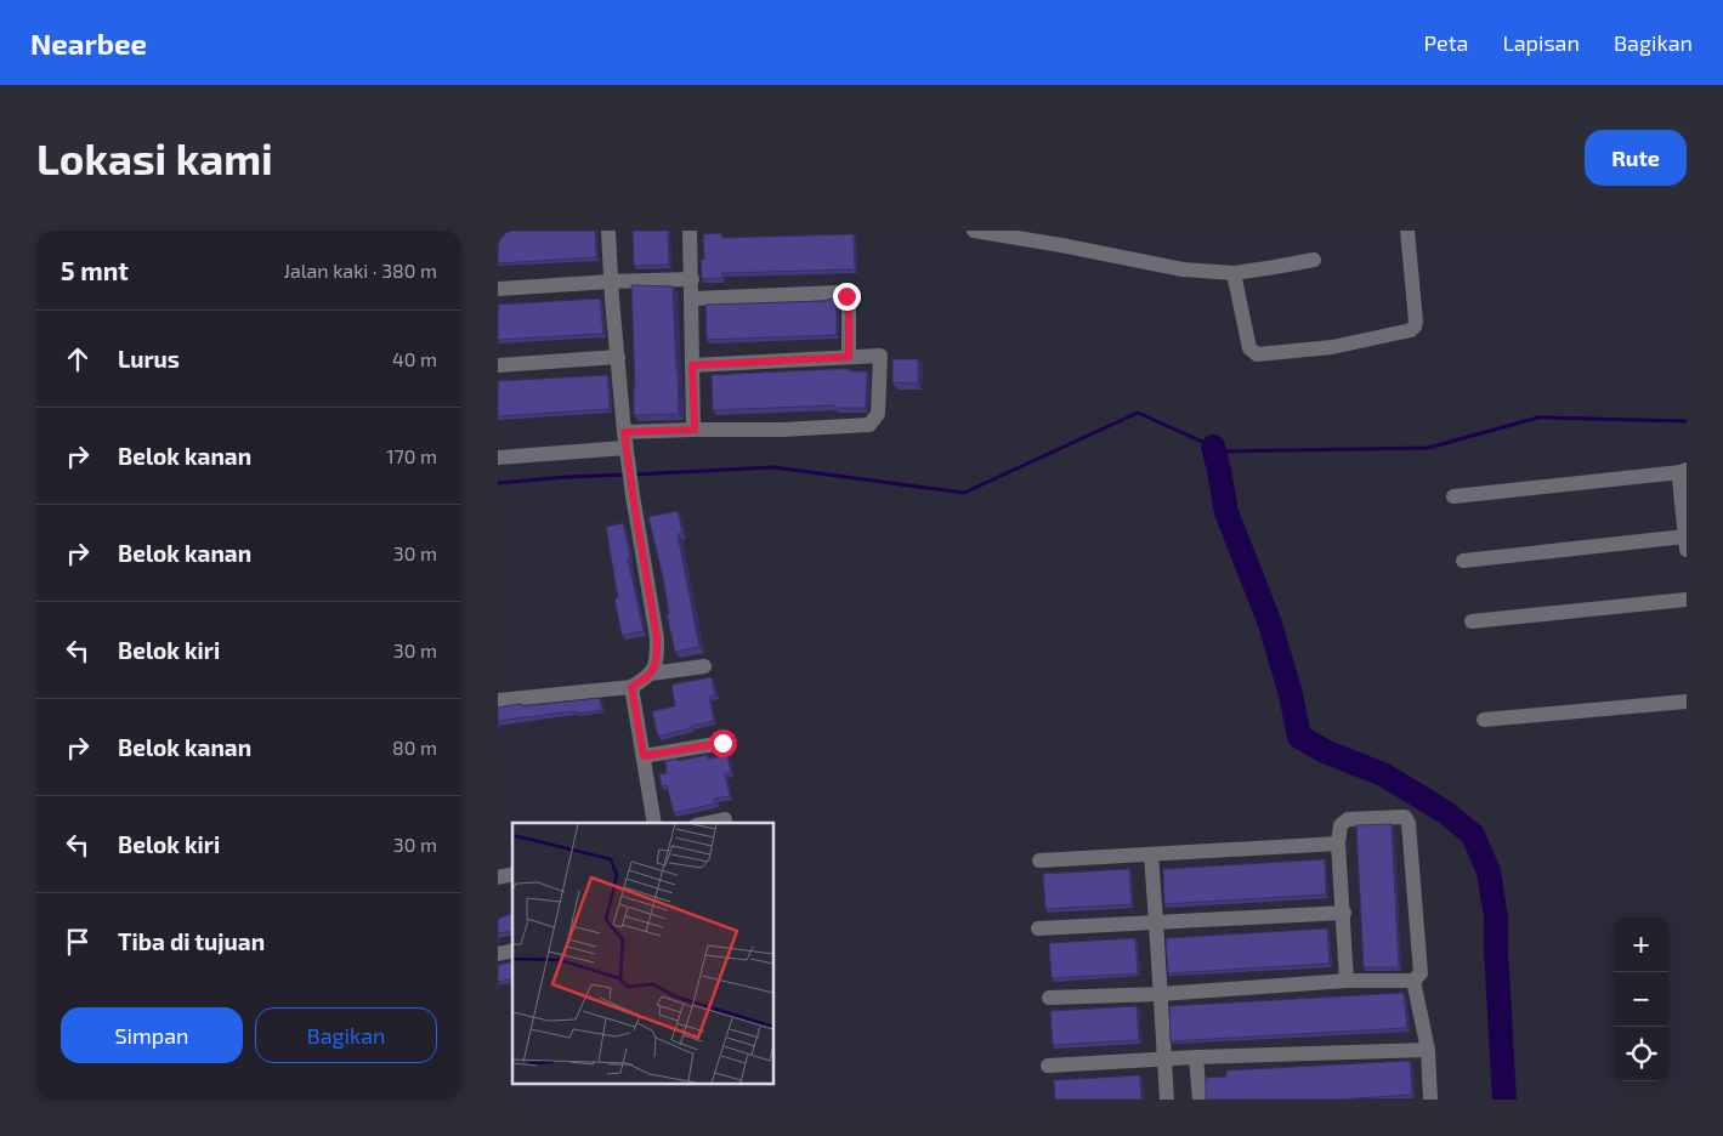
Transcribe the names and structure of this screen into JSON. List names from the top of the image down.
{
  "page": {
    "header": "Nearbee",
    "nav": ["Peta", "Lapisan", "Bagikan"],
    "buttons": [
      "Rute",
      ["Simpan", "Bagikan"]
    ],
    "title": "Lokasi kami",
    "heading": ["5 mnt", "Jalan kaki · 380 m"],
    "list": [
      ["Lurus", "40 m"],
      ["Belok kanan", "170 m"],
      ["Belok kanan", "30 m"],
      ["Belok kiri", "30 m"],
      ["Belok kanan", "80 m"],
      ["Belok kiri", "30 m"],
      "Tiba di tujuan"
    ],
    "map_buttons": ["+", "−"]
  }
}
